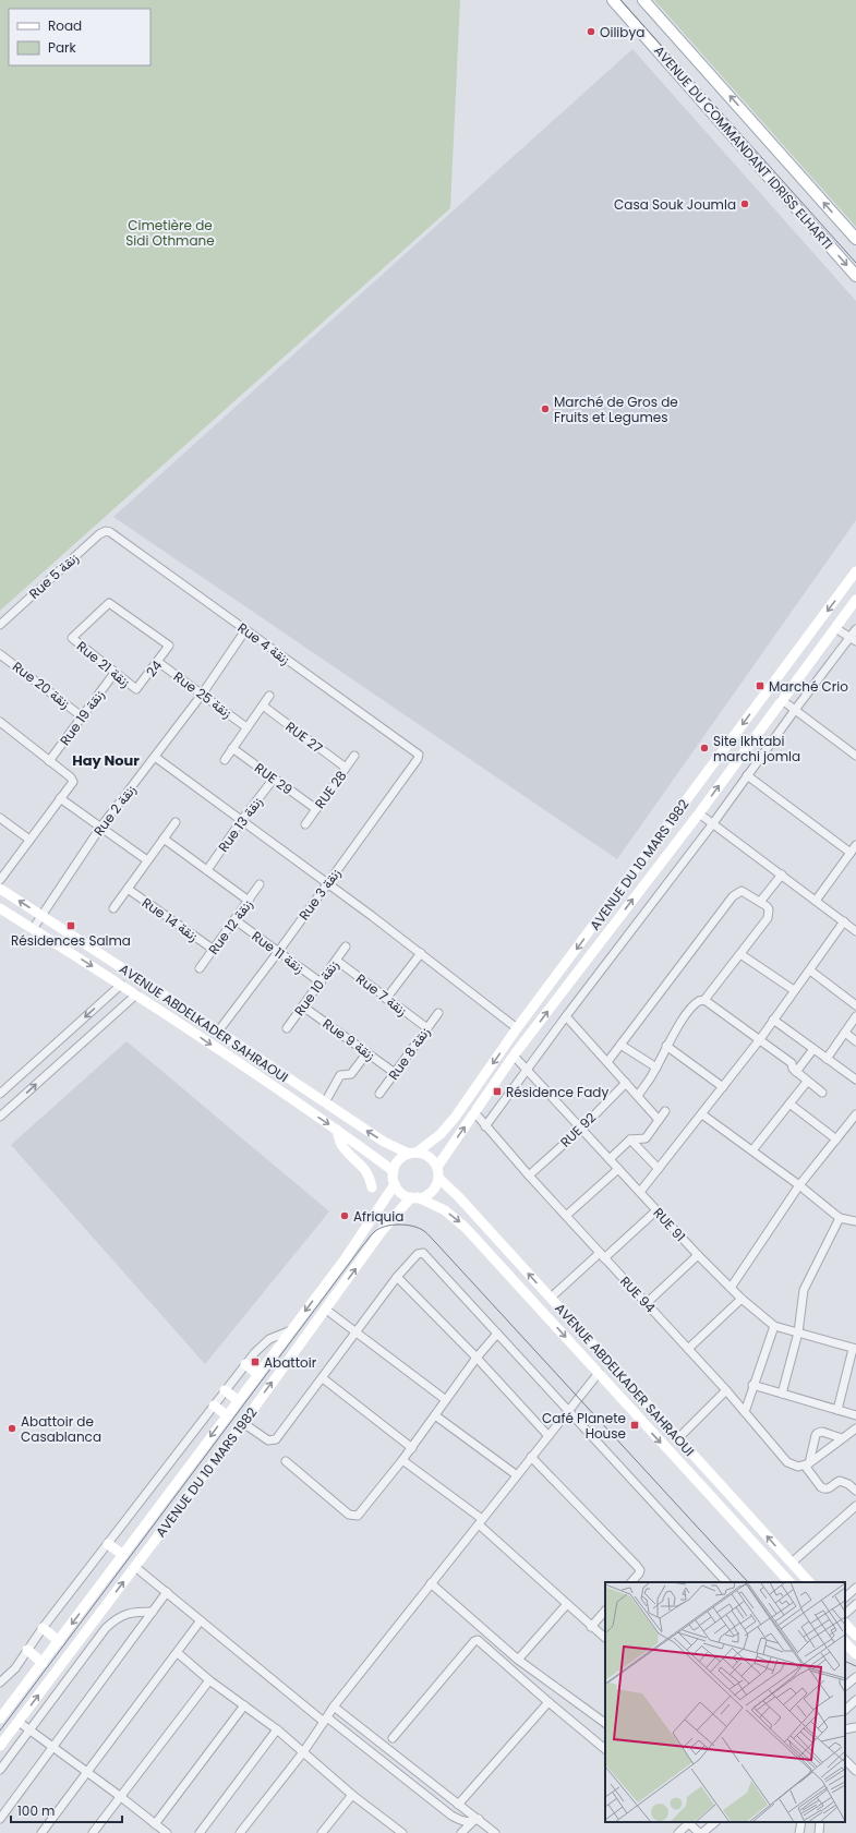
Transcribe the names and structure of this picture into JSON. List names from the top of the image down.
{
  "streets": {
    "main road": ["AVENUE DU COMMANDANT IDRISS ELHARTI", "AVENUE DU 10 MARS 1982", "AVENUE ABDELKADER SAHRAOUI"],
    "street": [
      "Rue 5 زنقة",
      "Rue 4 زنقة",
      "Rue 21 زنقة",
      "24",
      "Rue 20 زنقة",
      "Rue 25 زنقة",
      "Rue 19 زنقة",
      "RUE 27",
      "RUE 29",
      "RUE 28",
      "Rue 2 زنقة",
      "Rue 13 زنقة",
      "Rue 3 زنقة",
      "Rue 14 زنقة",
      "Rue 12 زنقة",
      "Rue 11 زنقة",
      "Rue 10 زنقة",
      "Rue 7 زنقة",
      "Rue 9 زنقة",
      "Rue 8 زنقة",
      "RUE 92",
      "RUE 91",
      "RUE 94"
    ]
  },
  "crossings": [
    ["Rue 5 زنقة", "Rue 4 زنقة"],
    ["Rue 4 زنقة", "Rue 2 زنقة"],
    ["Rue 4 زنقة", "Rue 3 زنقة"],
    ["Rue 21 زنقة", "24"],
    ["Rue 21 زنقة", "Rue 19 زنقة"],
    ["24", "Rue 25 زنقة"],
    ["Rue 20 زنقة", "Rue 19 زنقة"],
    ["Rue 25 زنقة", "Rue 2 زنقة"],
    ["RUE 27", "RUE 28"],
    ["RUE 29", "RUE 28"],
    ["RUE 29", "Rue 13 زنقة"],
    ["Rue 2 زنقة", "AVENUE ABDELKADER SAHRAOUI"],
    ["AVENUE DU 10 MARS 1982", "AVENUE ABDELKADER SAHRAOUI"],
    ["AVENUE DU 10 MARS 1982", "RUE 91"],
    ["AVENUE DU 10 MARS 1982", "RUE 94"],
    ["Rue 3 زنقة", "Rue 11 زنقة"],
    ["Rue 3 زنقة", "AVENUE ABDELKADER SAHRAOUI"],
    ["Rue 14 زنقة", "Rue 12 زنقة"],
    ["Rue 12 زنقة", "Rue 11 زنقة"],
    ["Rue 11 زنقة", "Rue 10 زنقة"],
    ["Rue 10 زنقة", "Rue 7 زنقة"],
    ["Rue 10 زنقة", "Rue 9 زنقة"],
    ["Rue 7 زنقة", "Rue 8 زنقة"],
    ["Rue 9 زنقة", "Rue 8 زنقة"],
    ["RUE 92", "RUE 91"],
    ["RUE 92", "RUE 94"]
  ],
  "districts": ["Hay Nour"],
  "parks": ["Cimetière de Sidi Othmane"],
  "places": {
    "other": [
      "Oilibya",
      "Casa Souk Joumla",
      "Marché de Gros de Fruits et Legumes",
      "Site lkhtabi marchi jomla",
      "Afriquia",
      "Abattoir de Casablanca"
    ],
    "transit": [
      "Marché Crio",
      "Résidences Salma",
      "Résidence Fady",
      "Abattoir",
      "Café Planete House"
    ]
  },
  "legend": ["Road", "Park"],
  "scale_bar": "100 m"
}
